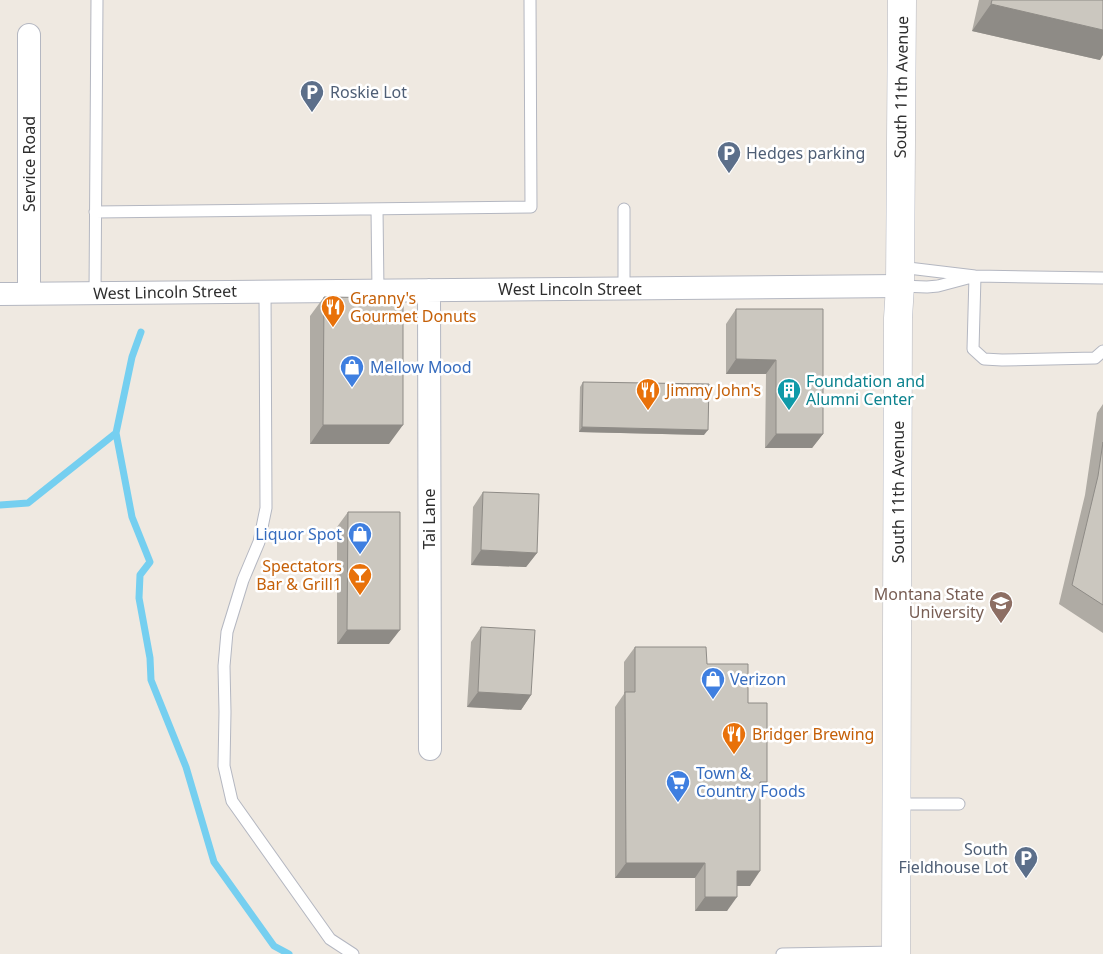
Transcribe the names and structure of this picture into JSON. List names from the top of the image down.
{
  "streets": {
    "street": [
      "South 11th Avenue",
      "Service Road",
      "West Lincoln Street",
      "Tai Lane"
    ]
  },
  "crossings": [
    ["South 11th Avenue", "West Lincoln Street"],
    ["Service Road", "West Lincoln Street"],
    ["West Lincoln Street", "Tai Lane"]
  ],
  "places": {
    "parking": ["Roskie Lot", "Hedges parking", "South Fieldhouse Lot"],
    "restaurant": ["Granny's Gourmet Donuts", "Jimmy John's", "Bridger Brewing"],
    "shop": ["Mellow Mood", "Liquor Spot", "Verizon"],
    "building": ["Foundation and Alumni Center"],
    "bar": ["Spectators Bar & Grill1"],
    "school or university": ["Montana State University"],
    "supermarket": ["Town & Country Foods"]
  }
}
